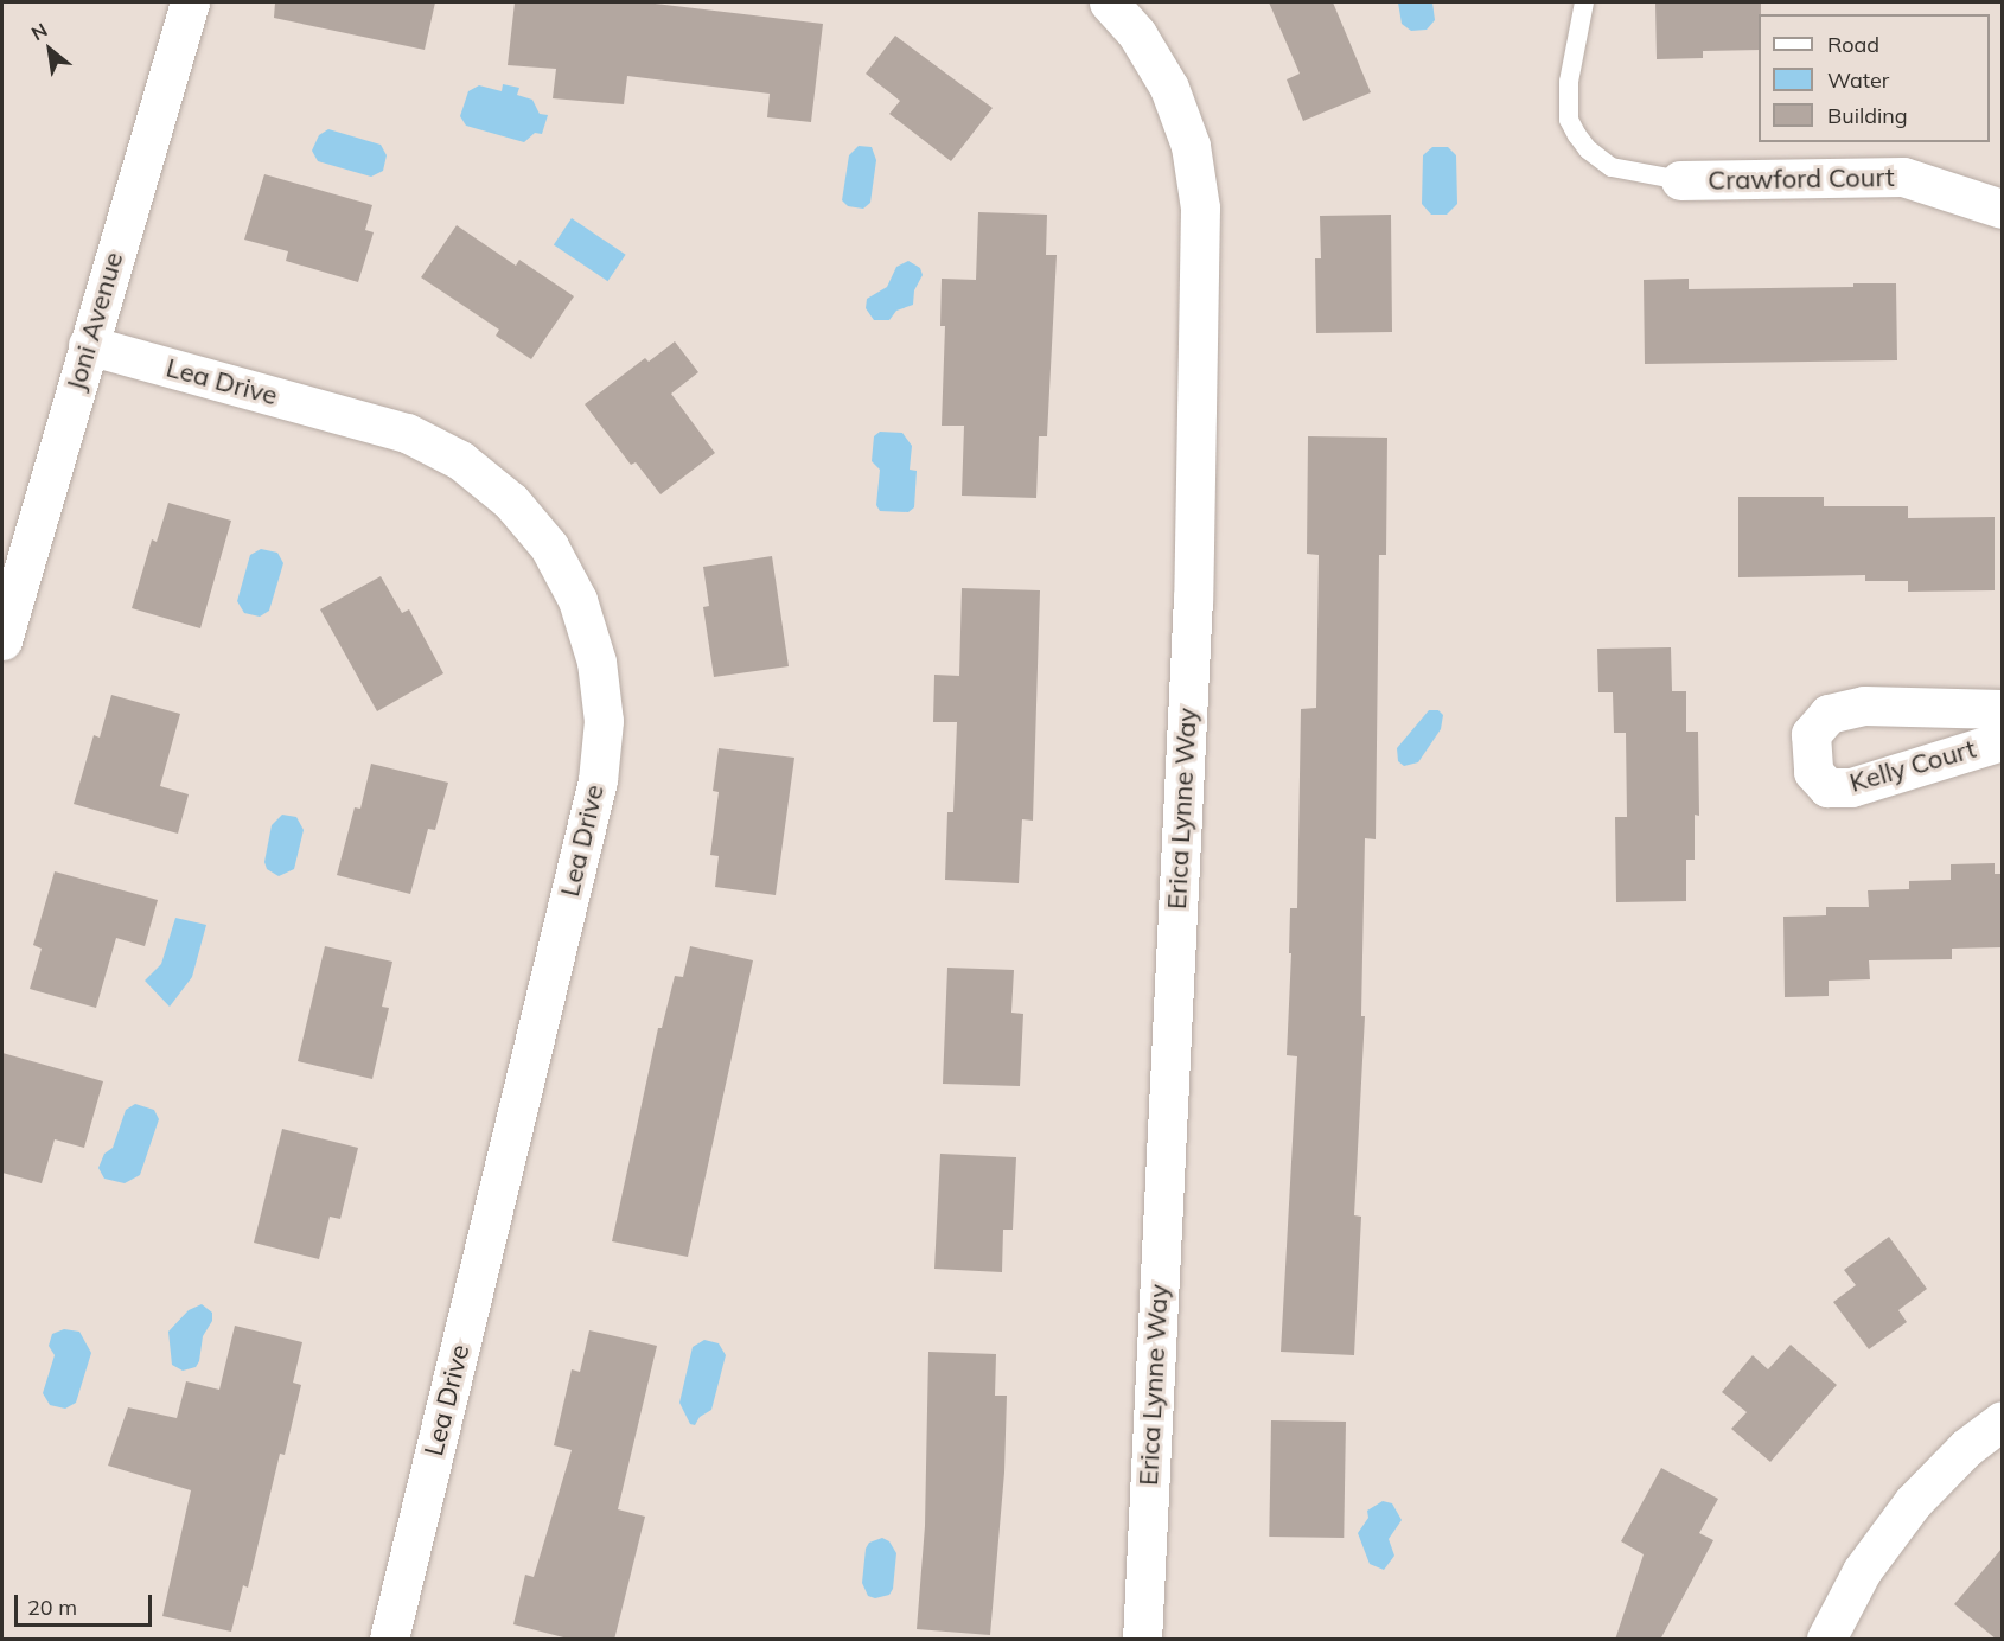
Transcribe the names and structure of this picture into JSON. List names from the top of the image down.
{
  "streets": {
    "street": [
      "Crawford Court",
      "Joni Avenue",
      "Lea Drive",
      "Kelly Court",
      "Erica Lynne Way"
    ]
  },
  "crossings": [
    ["Joni Avenue", "Lea Drive"]
  ],
  "legend": ["Road", "Water", "Building"],
  "scale_bar": "20 m",
  "north": "top left"
}
